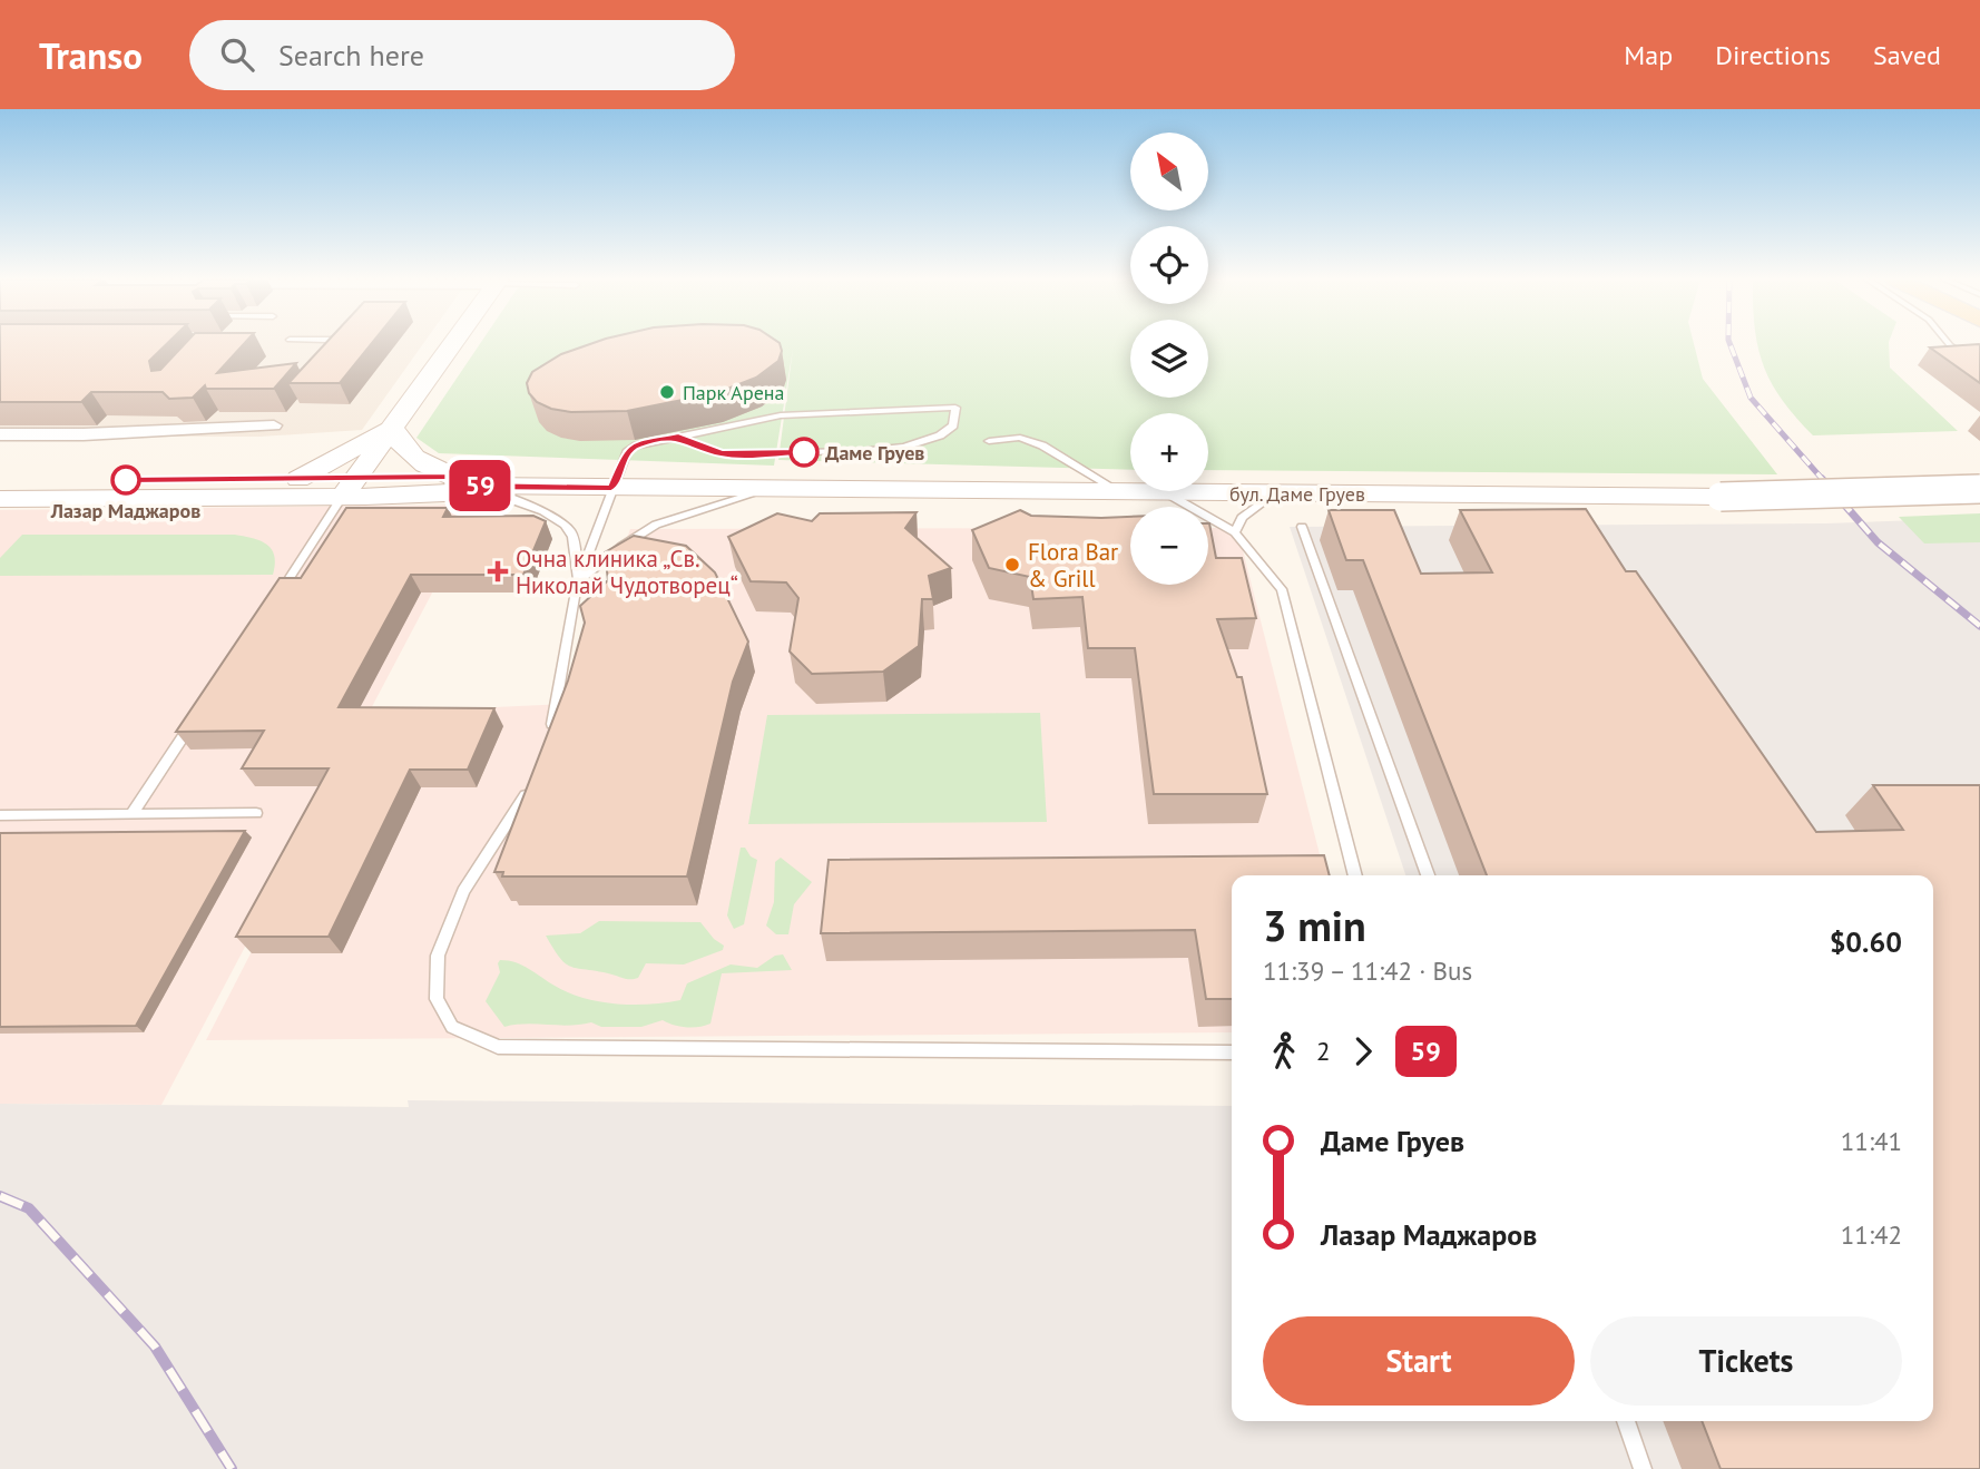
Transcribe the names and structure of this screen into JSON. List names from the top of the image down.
{
  "streets": {
    "main road": ["бул. Даме Груев"]
  },
  "places": {
    "other": [
      "Парк Арена",
      "Даме Груев",
      "Лазар Маджаров",
      "Flora Bar & Grill"
    ],
    "health": ["Oчна клиника „Св. Николай Чудотворец“"]
  },
  "lines": ["bus line 59"],
  "north": "top left",
  "page": {
    "header": "Transo",
    "search": "Search here",
    "nav": ["Map", "Directions", "Saved"],
    "on_map": "59",
    "map_buttons": ["+", "−"],
    "heading": ["3 min", "11:39 – 11:42 · Bus", "$0.60"],
    "legs": ["2", "59"],
    "list": [
      {
        "name": "Даме Груев",
        "value": "11:41"
      },
      {
        "name": "Лазар Маджаров",
        "value": "11:42"
      }
    ],
    "buttons": ["Start", "Tickets"]
  }
}
